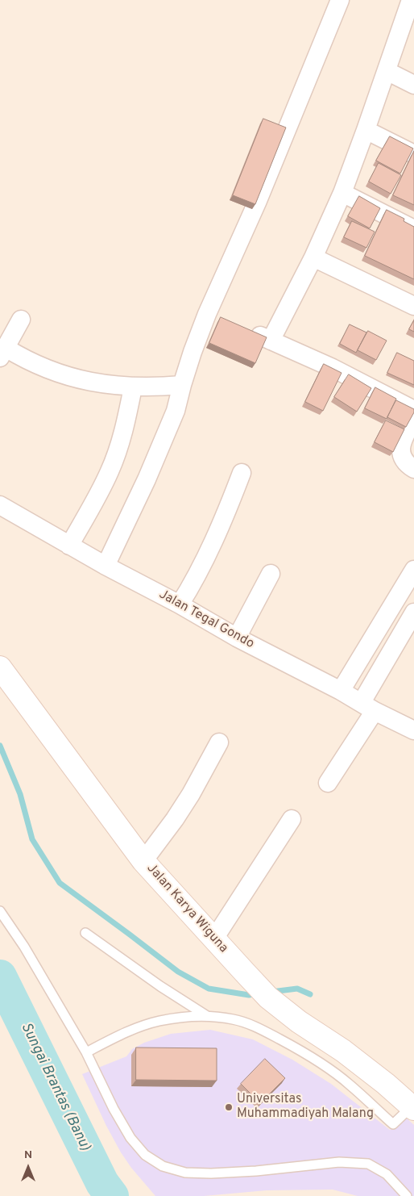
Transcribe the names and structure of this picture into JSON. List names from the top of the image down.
{
  "streets": {
    "main road": ["Jalan Karya Wiguna"],
    "street": ["Jalan Tegal Gondo"]
  },
  "water": ["Sungai Brantas (Banu)"],
  "places": ["Universitas Muhammadiyah Malang"],
  "north": "top"
}
